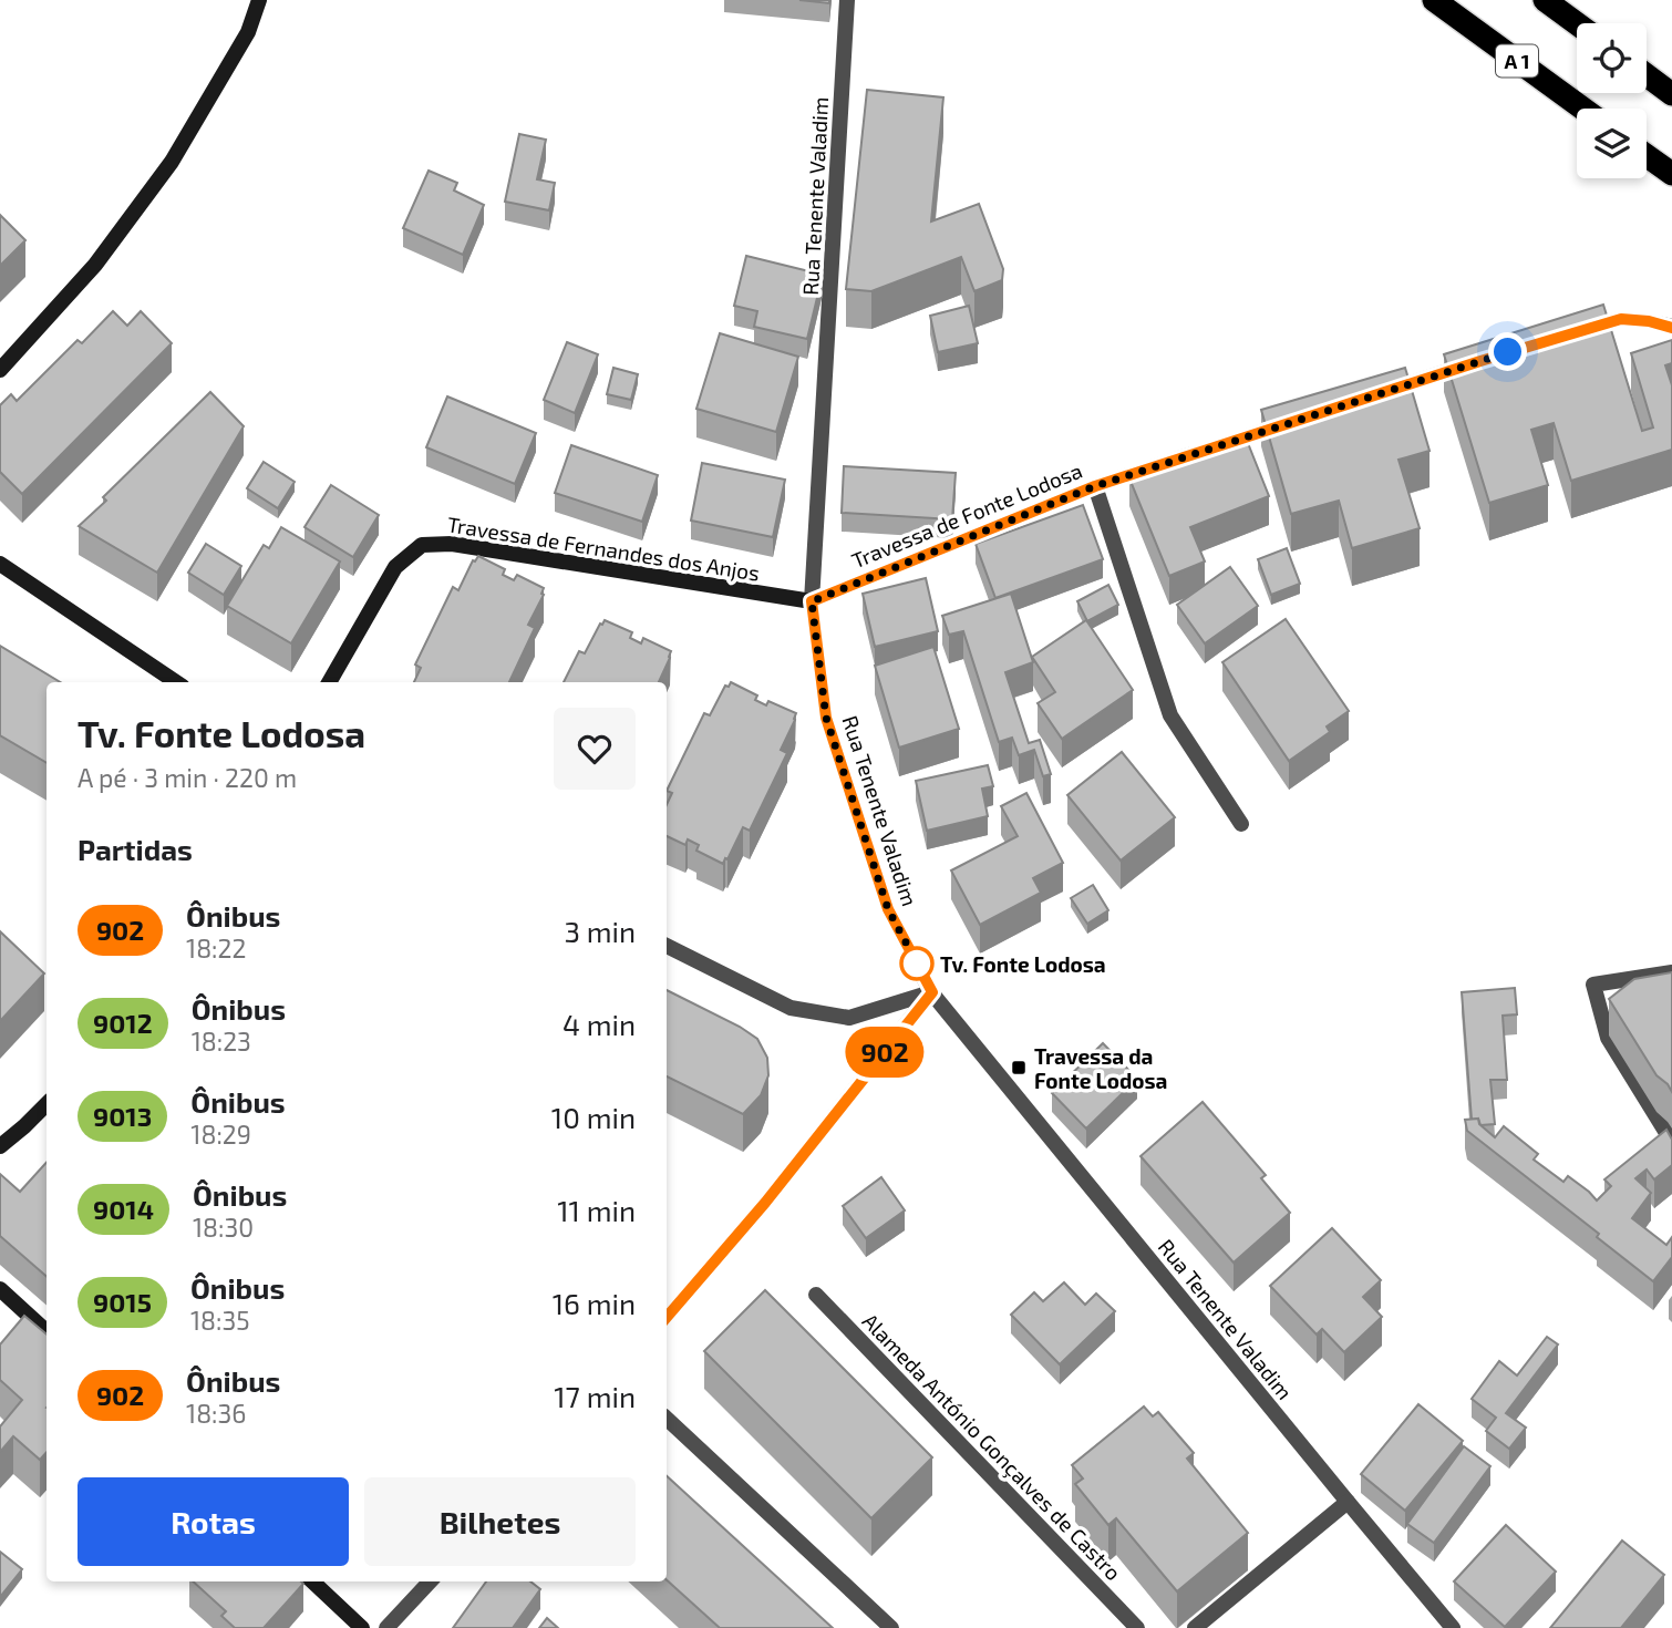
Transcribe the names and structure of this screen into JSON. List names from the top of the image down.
{
  "streets": {
    "highway": ["A 1"],
    "street": [
      "Rua Tenente Valadim",
      "Travessa de Fonte Lodosa",
      "Travessa de Fernandes dos Anjos",
      "Alameda António Gonçalves de Castro"
    ]
  },
  "crossings": [
    ["Rua Tenente Valadim", "Travessa de Fonte Lodosa"],
    ["Rua Tenente Valadim", "Travessa de Fernandes dos Anjos"],
    ["Travessa de Fonte Lodosa", "Travessa de Fernandes dos Anjos"]
  ],
  "places": {
    "other": ["Tv. Fonte Lodosa"],
    "transit": ["Travessa da Fonte Lodosa"]
  },
  "lines": ["bus line 902"],
  "page": {
    "on_map": "902",
    "heading": [
      ["Tv. Fonte Lodosa", "A pé · 3 min · 220 m"],
      "Partidas"
    ],
    "list": [
      {
        "mark": "902",
        "name": "Ônibus",
        "note": "18:22",
        "value": "3 min"
      },
      {
        "mark": "9012",
        "name": "Ônibus",
        "note": "18:23",
        "value": "4 min"
      },
      {
        "mark": "9013",
        "name": "Ônibus",
        "note": "18:29",
        "value": "10 min"
      },
      {
        "mark": "9014",
        "name": "Ônibus",
        "note": "18:30",
        "value": "11 min"
      },
      {
        "mark": "9015",
        "name": "Ônibus",
        "note": "18:35",
        "value": "16 min"
      },
      {
        "mark": "902",
        "name": "Ônibus",
        "note": "18:36",
        "value": "17 min"
      }
    ],
    "buttons": ["Rotas", "Bilhetes"]
  }
}
